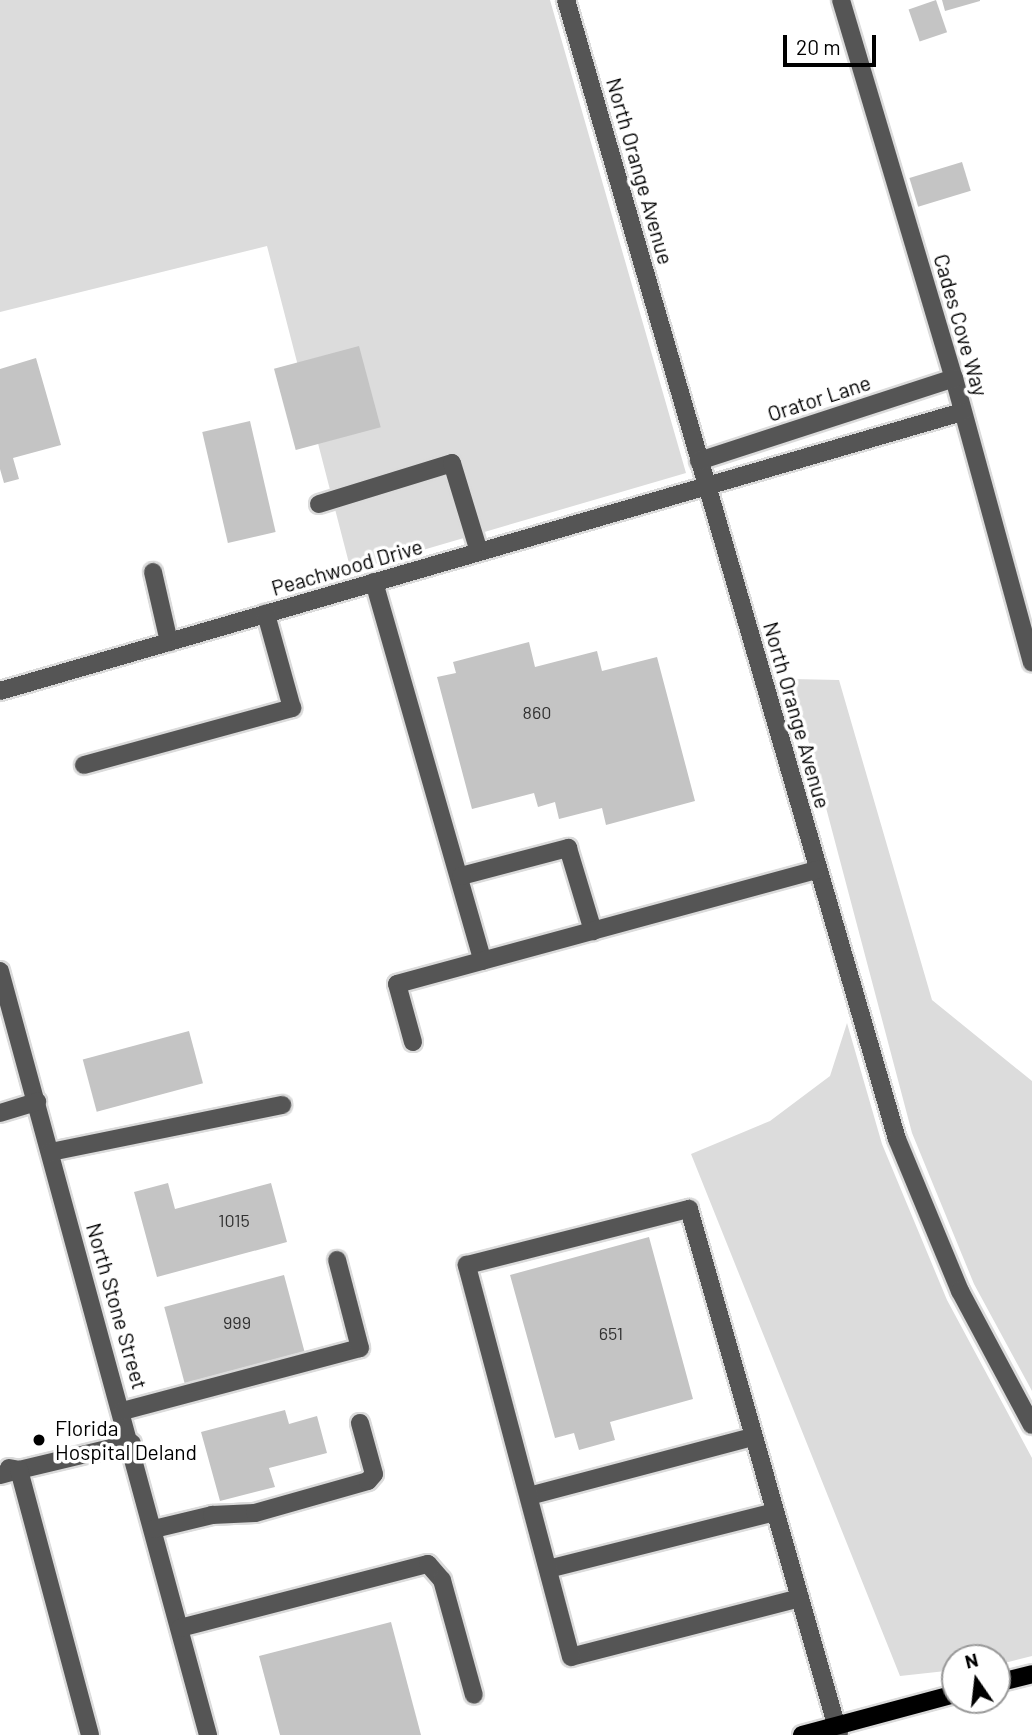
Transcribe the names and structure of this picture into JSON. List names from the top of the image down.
{
  "streets": {
    "street": [
      "North Orange Avenue",
      "Cades Cove Way",
      "Orator Lane",
      "Peachwood Drive",
      "North Stone Street"
    ]
  },
  "crossings": [
    ["North Orange Avenue", "Orator Lane"],
    ["North Orange Avenue", "Peachwood Drive"],
    ["Cades Cove Way", "Orator Lane"]
  ],
  "places": ["Florida Hospital Deland"],
  "house_numbers": [
    "860",
    "1015",
    "999",
    "651"
  ],
  "scale_bar": "20 m",
  "north": "top"
}
